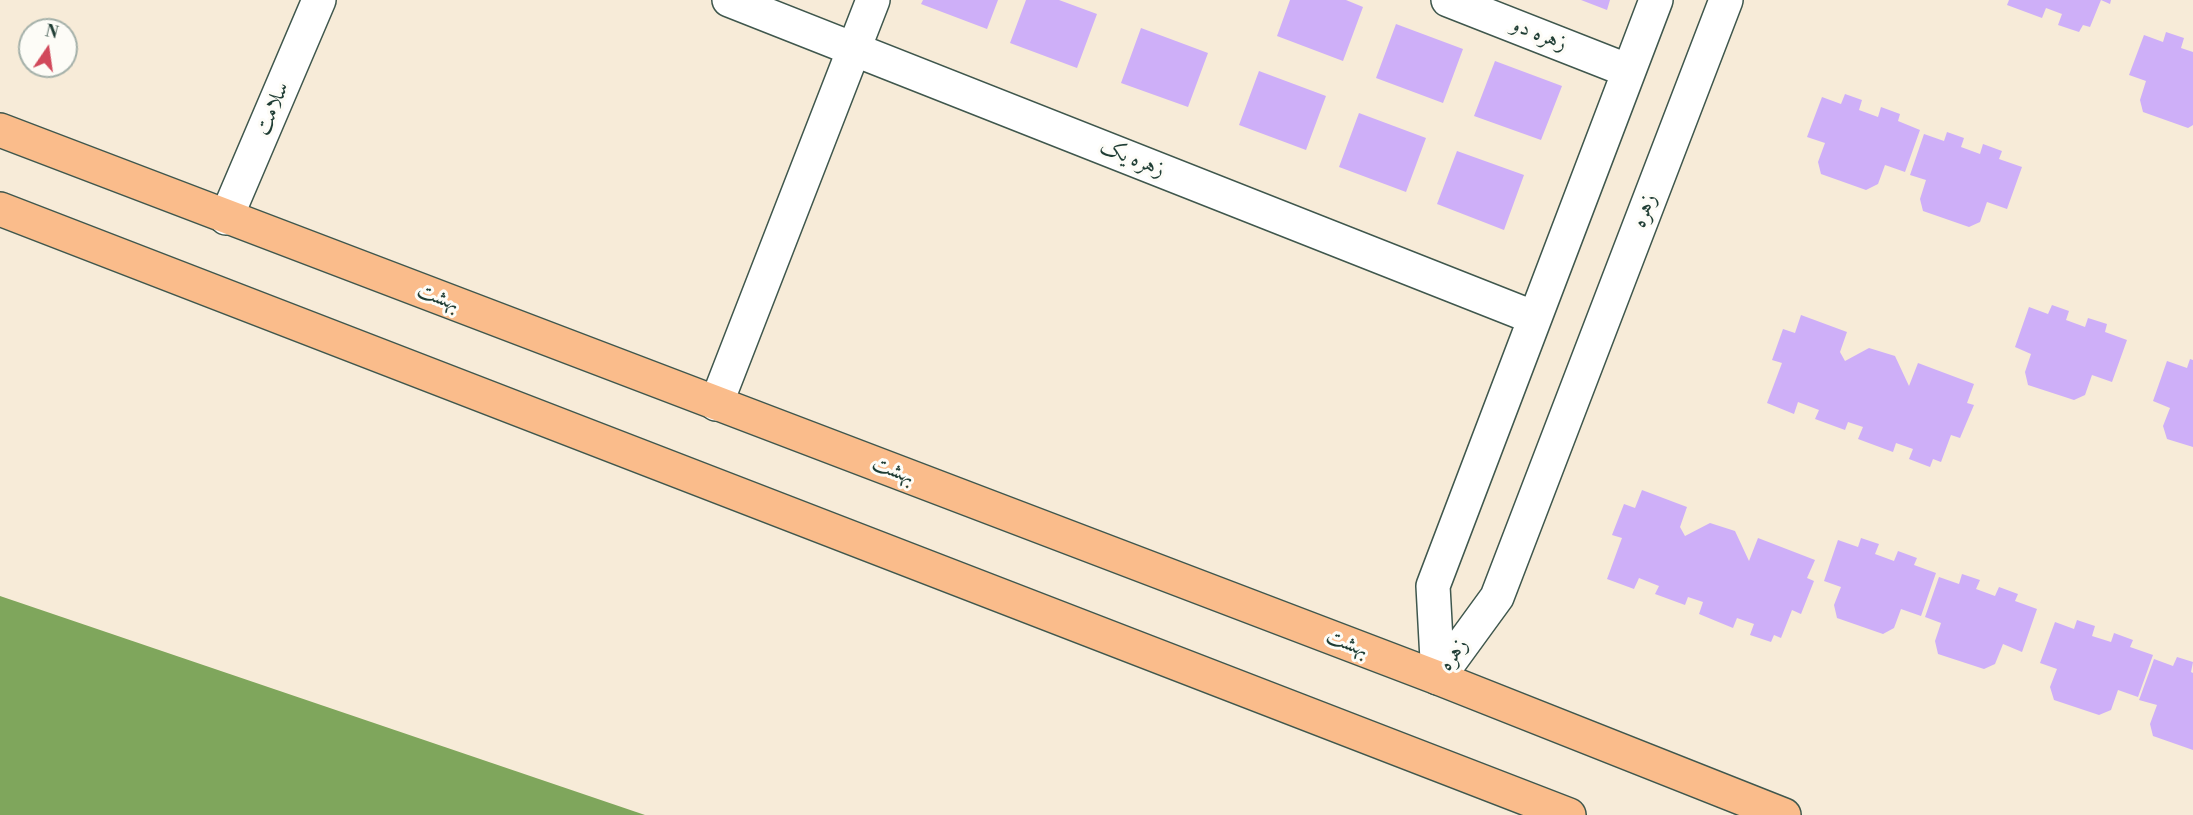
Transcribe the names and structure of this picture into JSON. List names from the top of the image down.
{
  "streets": {
    "main road": ["بهشت"],
    "street": [
      "زهره دو",
      "سلامت",
      "زهره یک",
      "زهره"
    ]
  },
  "crossings": [
    ["زهره دو", "زهره"],
    ["سلامت", "بهشت"],
    ["زهره یک", "زهره"],
    ["زهره", "بهشت"]
  ],
  "north": "top"
}
